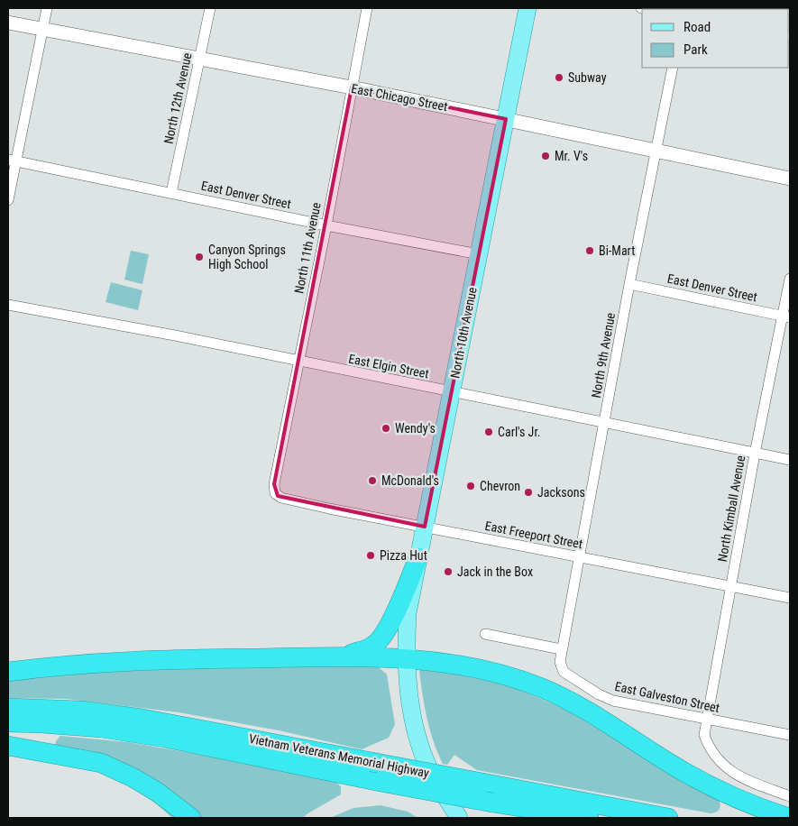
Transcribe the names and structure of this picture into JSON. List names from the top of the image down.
{
  "streets": {
    "highway": ["Vietnam Veterans Memorial Highway"],
    "main road": ["North 10th Avenue"],
    "street": [
      "East Chicago Street",
      "North 12th Avenue",
      "East Denver Street",
      "North 11th Avenue",
      "North 9th Avenue",
      "East Elgin Street",
      "North Kimball Avenue",
      "East Freeport Street",
      "East Galveston Street"
    ]
  },
  "crossings": [
    ["East Chicago Street", "North 12th Avenue"],
    ["East Chicago Street", "North 11th Avenue"],
    ["East Chicago Street", "North 10th Avenue"],
    ["East Chicago Street", "North 9th Avenue"],
    ["North 12th Avenue", "East Denver Street"],
    ["East Denver Street", "North 11th Avenue"],
    ["East Denver Street", "North 10th Avenue"],
    ["East Denver Street", "North 9th Avenue"],
    ["East Denver Street", "North Kimball Avenue"],
    ["North 11th Avenue", "East Elgin Street"],
    ["North 11th Avenue", "East Freeport Street"],
    ["North 10th Avenue", "East Elgin Street"],
    ["North 10th Avenue", "East Freeport Street"],
    ["North 9th Avenue", "East Elgin Street"],
    ["North 9th Avenue", "East Freeport Street"],
    ["North 9th Avenue", "East Galveston Street"],
    ["East Elgin Street", "North Kimball Avenue"],
    ["North Kimball Avenue", "East Freeport Street"],
    ["North Kimball Avenue", "East Galveston Street"]
  ],
  "places": [
    "Subway",
    "Mr. V's",
    "Bi-Mart",
    "Canyon Springs High School",
    "Wendy's",
    "Carl's Jr.",
    "McDonald's",
    "Chevron",
    "Jacksons",
    "Pizza Hut",
    "Jack in the Box"
  ],
  "legend": ["Road", "Park"]
}
